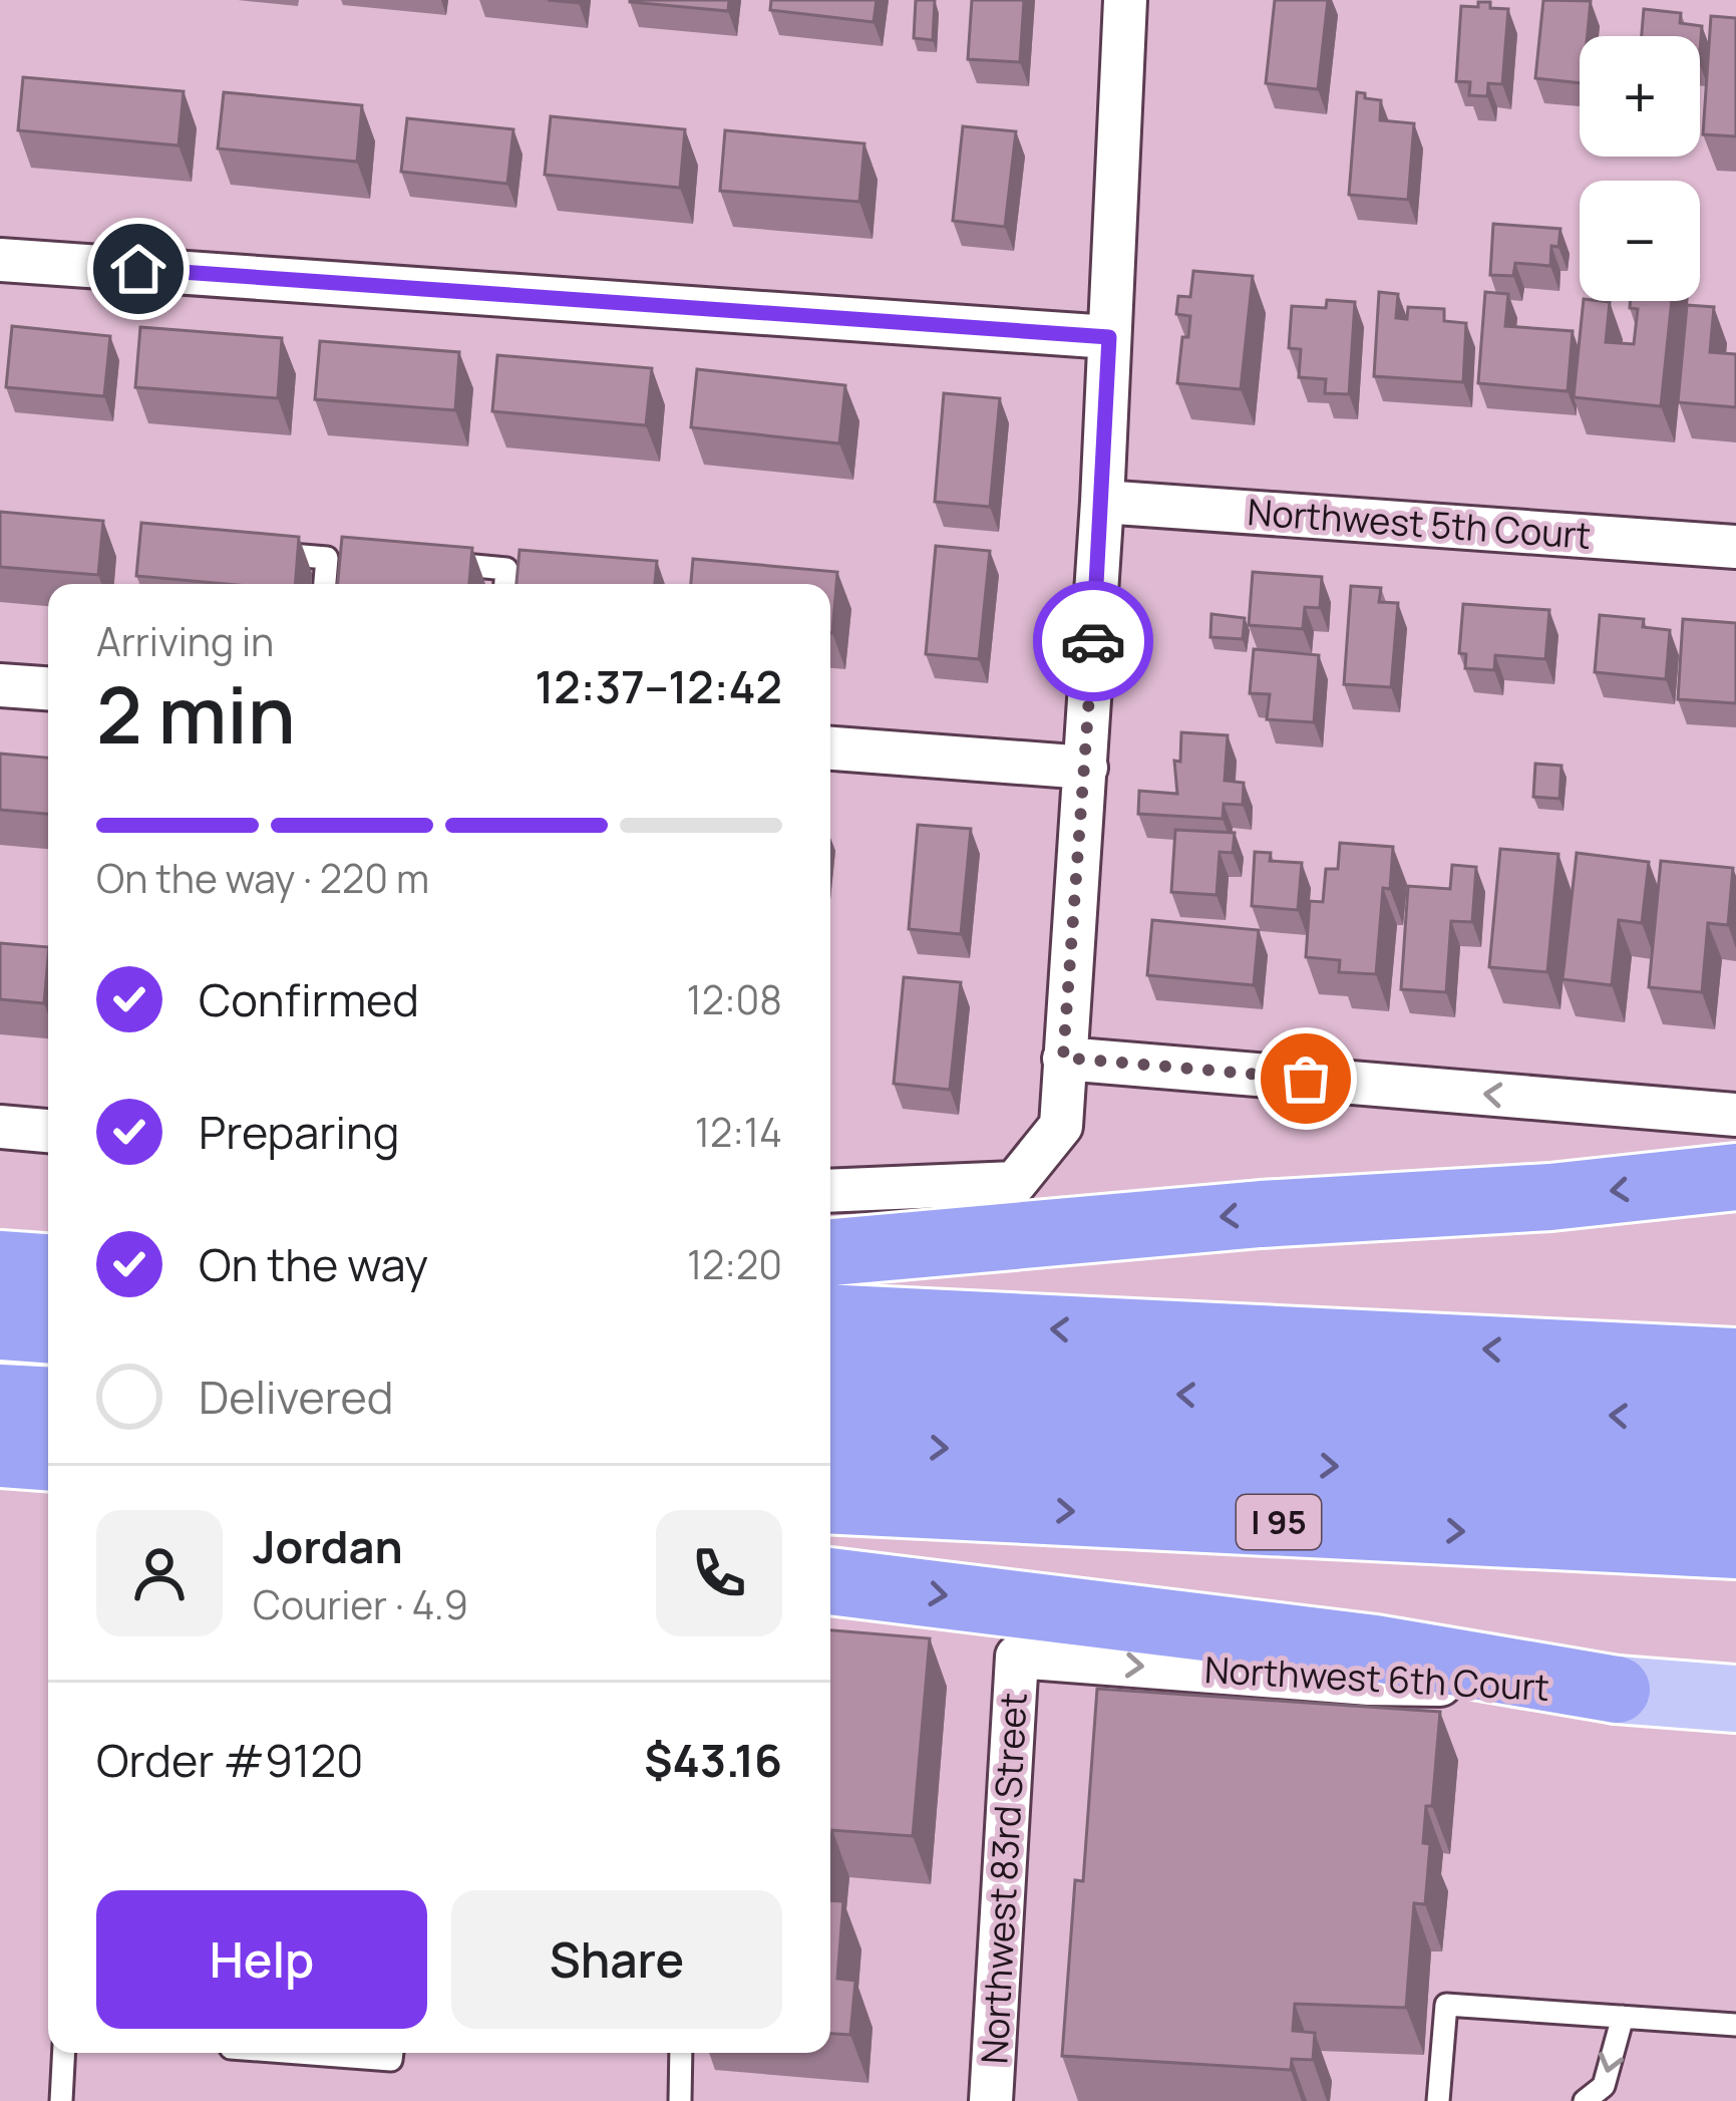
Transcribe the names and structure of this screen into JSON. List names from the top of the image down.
{
  "streets": {
    "highway": ["I 95"],
    "main road": ["Northwest 6th Court"],
    "street": ["Northwest 5th Court", "Northwest 83rd Street"]
  },
  "crossings": [
    ["Northwest 6th Court", "Northwest 83rd Street"]
  ],
  "one_way": ["Northwest 6th Court"],
  "page": {
    "map_buttons": ["+", "−"],
    "heading": ["2 min", "Arriving in", "12:37–12:42"],
    "panel": [
      "Jordan",
      "Courier · 4.9",
      "Order #9120",
      "$43.16"
    ],
    "bar": "On the way · 220 m",
    "list": [
      ["Confirmed", "12:08"],
      ["Preparing", "12:14"],
      ["On the way", "12:20"],
      "Delivered"
    ],
    "buttons": ["Help", "Share"]
  }
}
